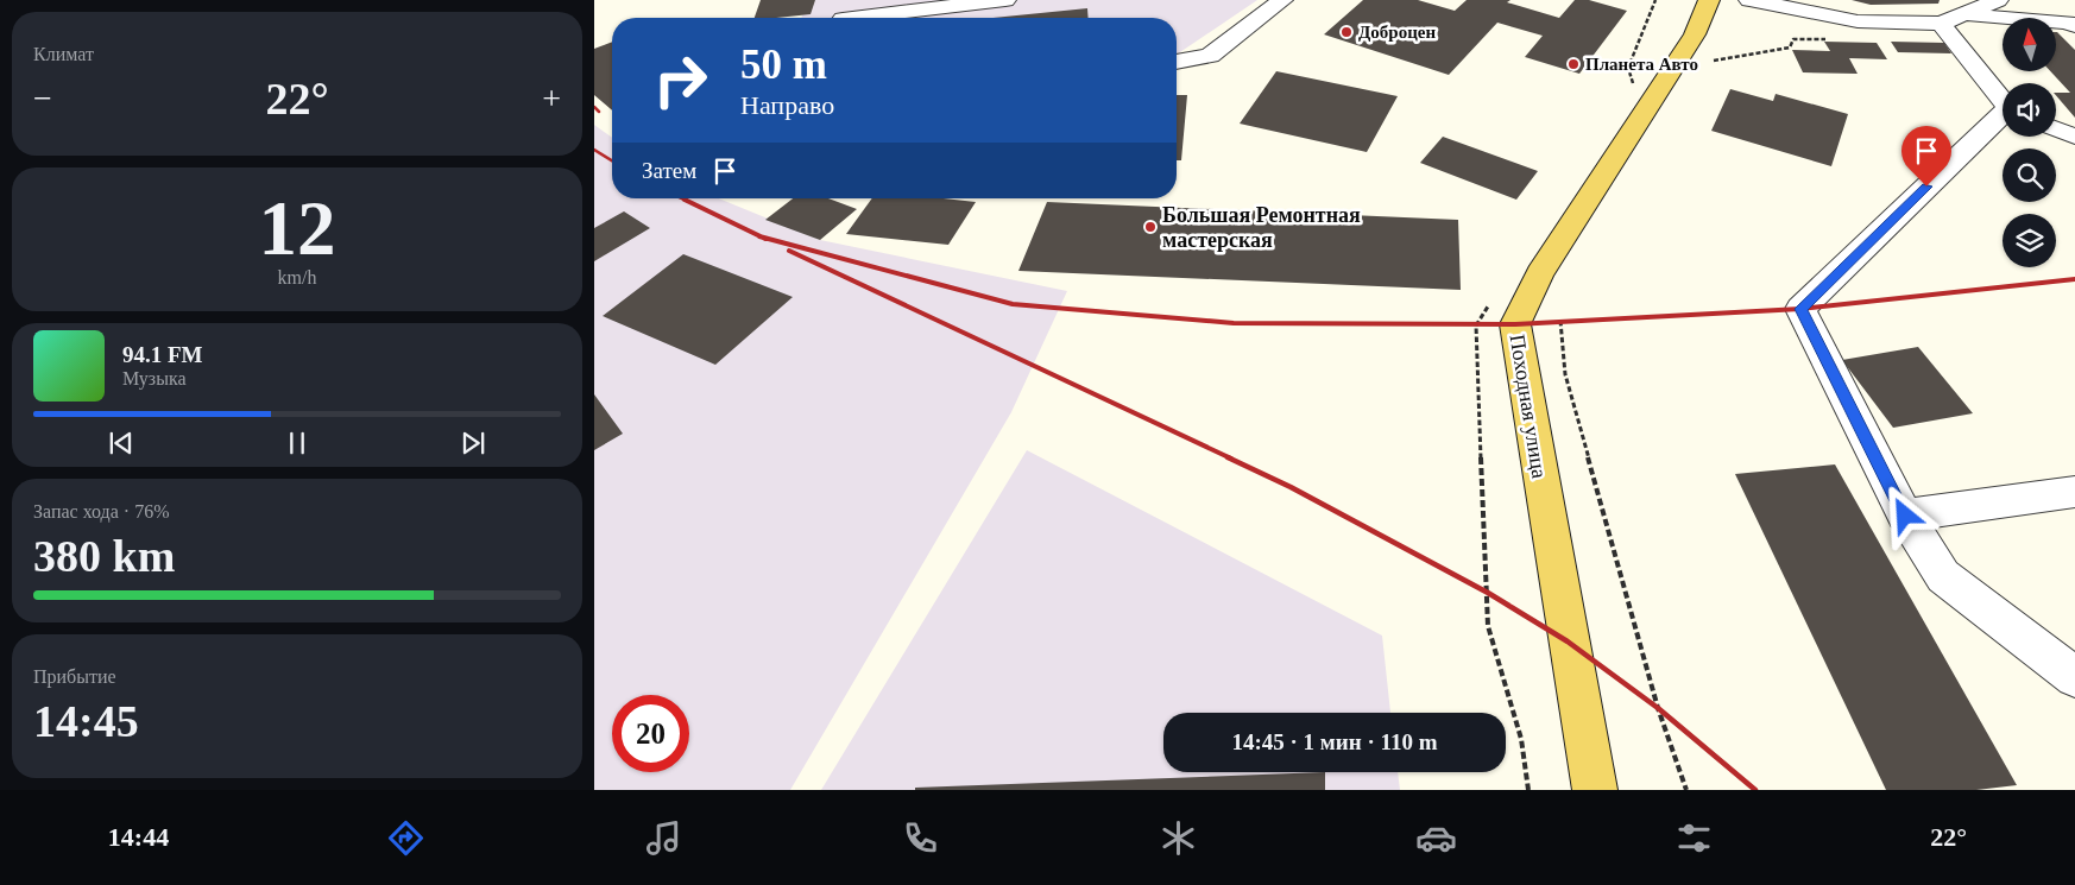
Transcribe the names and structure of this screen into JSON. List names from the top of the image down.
{
  "streets": {
    "main road": ["Походная улица"]
  },
  "places": ["Доброцен", "Планета Авто", "Большая Ремонтная мастерская"],
  "north": "top",
  "page": {
    "tile": [
      "Климат",
      ["12", "km/h"],
      ["Запас хода · 76%", "380 km"],
      ["Прибытие", "14:45"]
    ],
    "turn": ["50 m", "Направо"],
    "heat": ["−", "22°", "+"],
    "then": "Затем",
    "song": ["94.1 FM", "Музыка"],
    "limit": "20",
    "trip": "14:45 · 1 мин · 110 m",
    "tabs": ["14:44", "22°"]
  }
}
